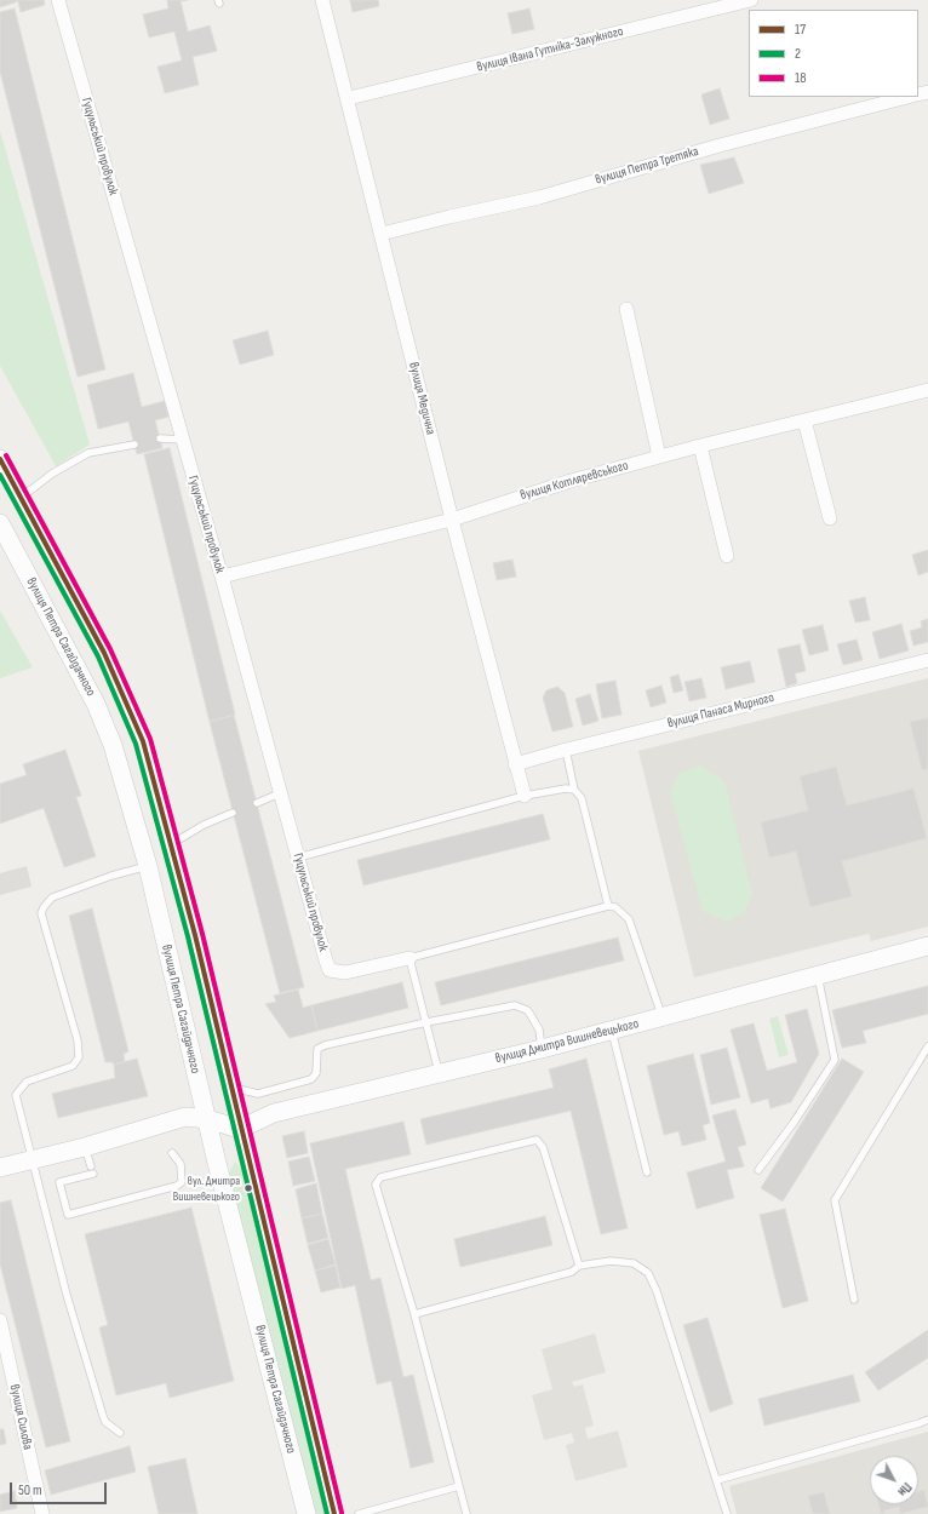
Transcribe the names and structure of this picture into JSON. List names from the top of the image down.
{
  "streets": {
    "street": [
      "вулиця Івана Гутніка-Залужного",
      "Гуцульський провулок",
      "вулиця Петра Третяка",
      "вулиця Медична",
      "вулиця Котляревського",
      "вулиця Петра Сагайдачного",
      "вулиця Панаса Мирного",
      "вулиця Дмитра Вишневецького",
      "вулиця Силова"
    ]
  },
  "crossings": [
    ["вулиця Івана Гутніка-Залужного", "вулиця Медична"],
    ["Гуцульський провулок", "вулиця Котляревського"],
    ["вулиця Петра Третяка", "вулиця Медична"],
    ["вулиця Медична", "вулиця Котляревського"],
    ["вулиця Медична", "вулиця Панаса Мирного"],
    ["вулиця Петра Сагайдачного", "вулиця Дмитра Вишневецького"]
  ],
  "places": ["вул. Дмитра Вишневецького"],
  "lines": ["transit line 18", "transit line 17", "transit line 2"],
  "legend": ["17", "2", "18"],
  "scale_bar": "50 m",
  "north": "bottom right"
}
